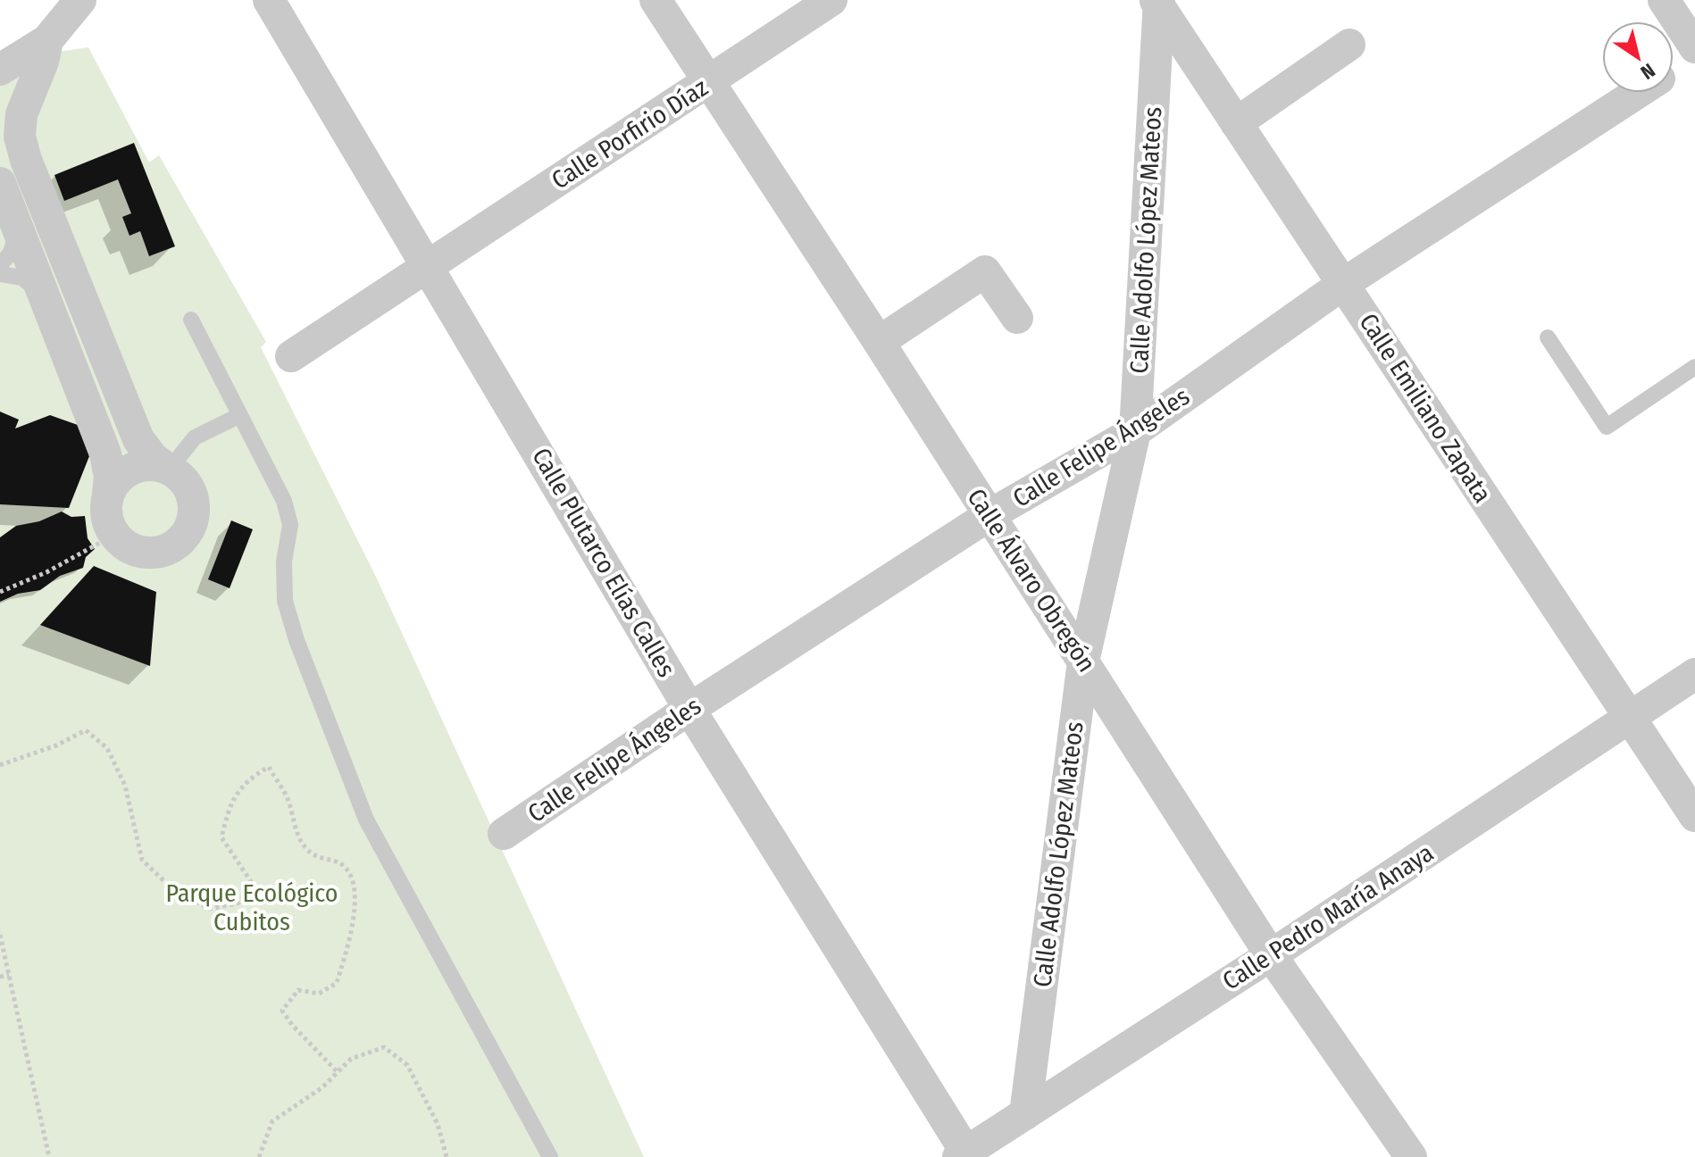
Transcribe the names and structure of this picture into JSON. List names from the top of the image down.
{
  "streets": {
    "street": [
      "Calle Porfirio Díaz",
      "Calle Adolfo López Mateos",
      "Calle Emiliano Zapata",
      "Calle Felipe Ángeles",
      "Calle Plutarco Elías Calles",
      "Calle Álvaro Obregón",
      "Calle Pedro María Anaya"
    ]
  },
  "crossings": [
    ["Calle Porfirio Díaz", "Calle Plutarco Elías Calles"],
    ["Calle Porfirio Díaz", "Calle Álvaro Obregón"],
    ["Calle Adolfo López Mateos", "Calle Emiliano Zapata"],
    ["Calle Adolfo López Mateos", "Calle Felipe Ángeles"],
    ["Calle Adolfo López Mateos", "Calle Álvaro Obregón"],
    ["Calle Adolfo López Mateos", "Calle Pedro María Anaya"],
    ["Calle Emiliano Zapata", "Calle Felipe Ángeles"],
    ["Calle Emiliano Zapata", "Calle Pedro María Anaya"],
    ["Calle Felipe Ángeles", "Calle Plutarco Elías Calles"],
    ["Calle Felipe Ángeles", "Calle Álvaro Obregón"],
    ["Calle Plutarco Elías Calles", "Calle Pedro María Anaya"],
    ["Calle Álvaro Obregón", "Calle Pedro María Anaya"]
  ],
  "parks": ["Parque Ecológico Cubitos"],
  "north": "bottom right"
}
